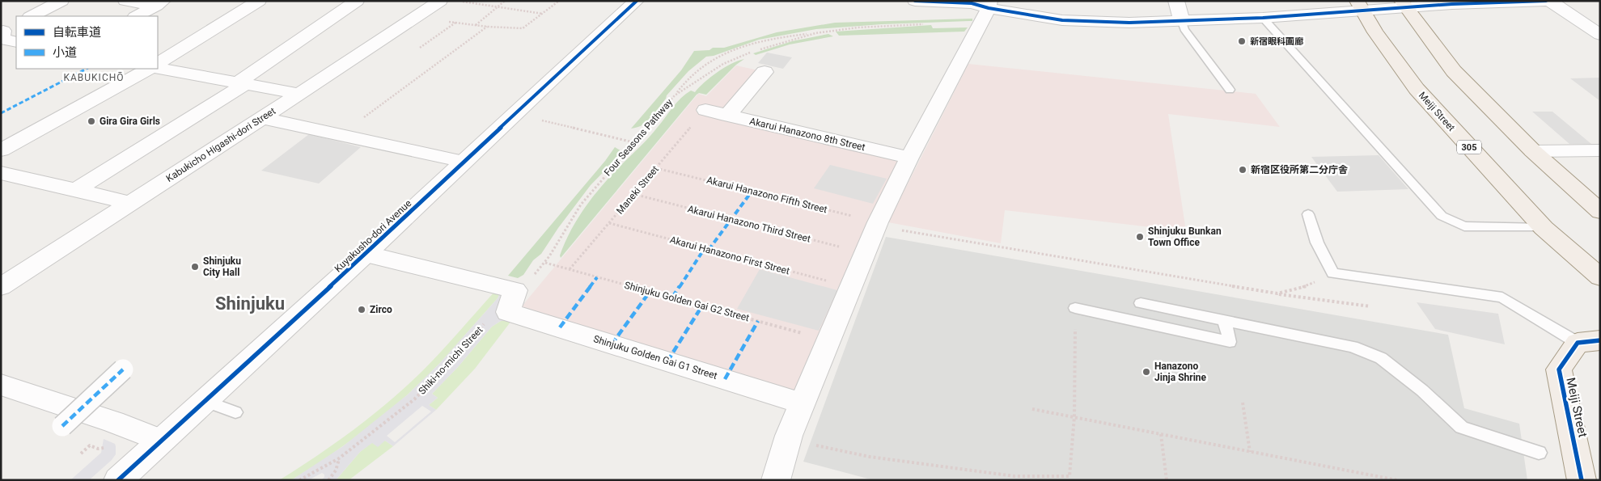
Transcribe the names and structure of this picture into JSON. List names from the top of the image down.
{
  "streets": {
    "main road": ["Meiji Street", "305"],
    "street": [
      "Akarui Hanazono 8th Street",
      "Kabukicho Higashi-dori Street",
      "Kuyakusho-dori Avenue",
      "Shinjuku Golden Gai G1 Street"
    ],
    "path": [
      "Four Seasons Pathway",
      "Maneki Street",
      "Akarui Hanazono Fifth Street",
      "Akarui Hanazono Third Street",
      "Akarui Hanazono First Street",
      "Shinjuku Golden Gai G2 Street",
      "Shiki-no-michi Street"
    ]
  },
  "crossings": [
    ["Akarui Hanazono 8th Street", "Maneki Street"],
    ["Four Seasons Pathway", "Shinjuku Golden Gai G2 Street"],
    ["Maneki Street", "Akarui Hanazono Fifth Street"],
    ["Maneki Street", "Akarui Hanazono Third Street"],
    ["Maneki Street", "Akarui Hanazono First Street"],
    ["Maneki Street", "Shinjuku Golden Gai G2 Street"],
    ["Kuyakusho-dori Avenue", "Shinjuku Golden Gai G1 Street"],
    ["Shinjuku Golden Gai G1 Street", "Shiki-no-michi Street"]
  ],
  "districts": ["KABUKICHŌ", "Shinjuku"],
  "places": [
    "新宿眼科画廊",
    "Gira Gira Girls",
    "新宿区役所第二分庁舎",
    "Shinjuku Bunkan Town Office",
    "Shinjuku City Hall",
    "Zirco",
    "Hanazono Jinja Shrine"
  ],
  "legend": ["自転車道", "小道"]
}
